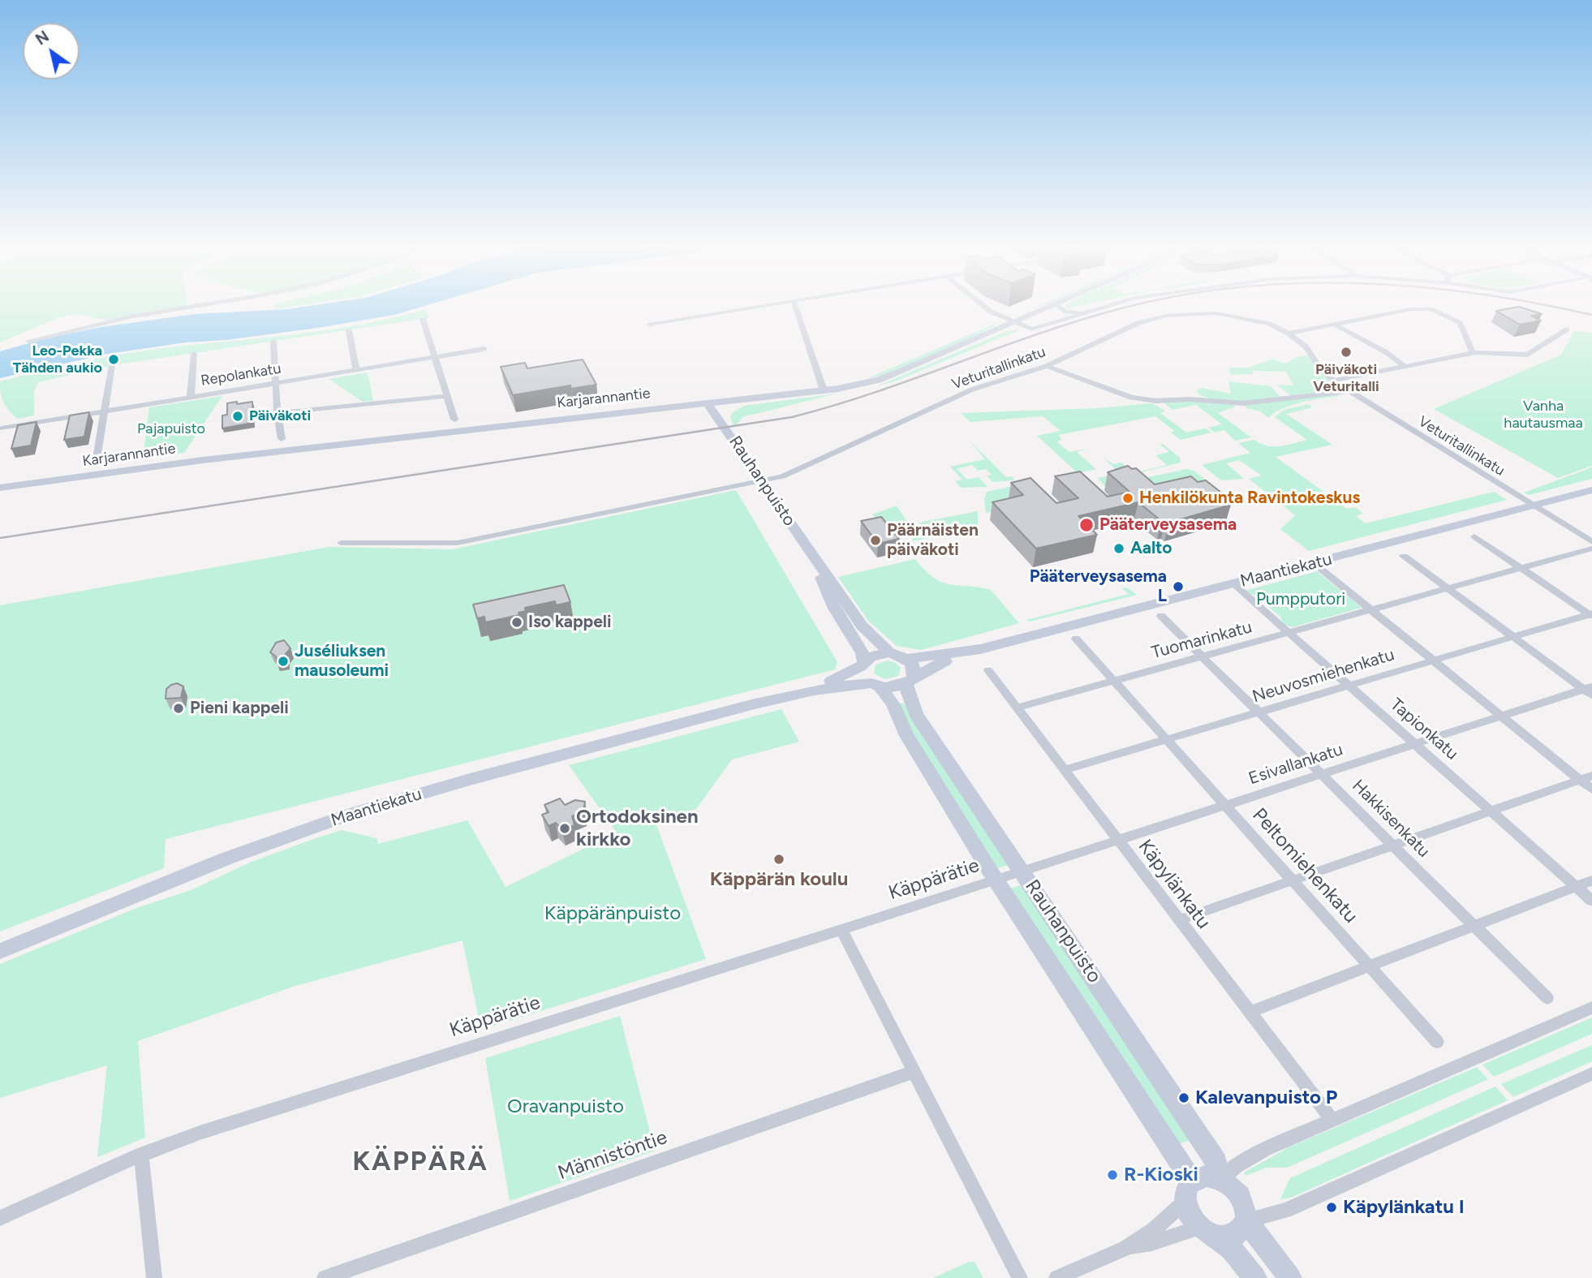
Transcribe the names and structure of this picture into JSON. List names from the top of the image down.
{
  "streets": {
    "main road": ["Karjarannantie", "Rauhanpuisto", "Maantiekatu"],
    "street": [
      "Veturitallinkatu",
      "Repolankatu",
      "Tuomarinkatu",
      "Neuvosmiehenkatu",
      "Tapionkatu",
      "Esivallankatu",
      "Hakkisenkatu",
      "Peltomiehenkatu",
      "Käppärätie",
      "Käpylänkatu",
      "Männistöntie"
    ]
  },
  "crossings": [
    ["Veturitallinkatu", "Rauhanpuisto"],
    ["Veturitallinkatu", "Maantiekatu"],
    ["Karjarannantie", "Rauhanpuisto"],
    ["Rauhanpuisto", "Maantiekatu"],
    ["Rauhanpuisto", "Esivallankatu"],
    ["Rauhanpuisto", "Käppärätie"],
    ["Maantiekatu", "Tapionkatu"],
    ["Tuomarinkatu", "Tapionkatu"],
    ["Tuomarinkatu", "Hakkisenkatu"],
    ["Tuomarinkatu", "Peltomiehenkatu"],
    ["Tuomarinkatu", "Käpylänkatu"],
    ["Neuvosmiehenkatu", "Tapionkatu"],
    ["Neuvosmiehenkatu", "Hakkisenkatu"],
    ["Neuvosmiehenkatu", "Peltomiehenkatu"],
    ["Neuvosmiehenkatu", "Käpylänkatu"],
    ["Tapionkatu", "Esivallankatu"],
    ["Esivallankatu", "Hakkisenkatu"],
    ["Esivallankatu", "Peltomiehenkatu"],
    ["Esivallankatu", "Käppärätie"],
    ["Esivallankatu", "Käpylänkatu"]
  ],
  "districts": ["KÄPPÄRÄ"],
  "parks": [
    "Vanha hautausmaa",
    "Pajapuisto",
    "Pumpputori",
    "Käppäränpuisto",
    "Oravanpuisto"
  ],
  "places": [
    "Päiväkoti Veturitalli",
    "Leo-Pekka Tähden aukio",
    "Päiväkoti",
    "Henkilökunta Ravintokeskus",
    "Pääterveysasema",
    "Päärnäisten päiväkoti",
    "Aalto",
    "Pääterveysasema L",
    "Iso kappeli",
    "Juséliuksen mausoleumi",
    "Pieni kappeli",
    "Ortodoksinen kirkko",
    "Käppärän koulu",
    "Kalevanpuisto P",
    "R-Kioski",
    "Käpylänkatu I"
  ],
  "north": "top left"
}
